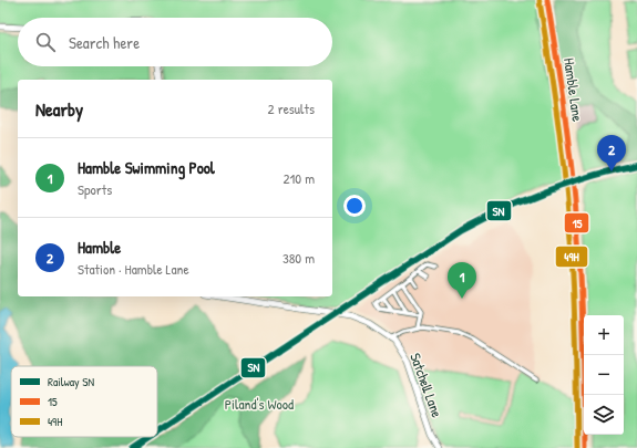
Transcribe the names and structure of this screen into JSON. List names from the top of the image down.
{
  "streets": {
    "main road": ["Hamble Lane", "Satchell Lane"]
  },
  "parks": ["Piland's Wood"],
  "lines": ["transit line 15", "transit line 49H", "rail line SN"],
  "legend": ["Railway SN", "15", "49H"],
  "page": {
    "search": "Search here",
    "heading": ["Nearby", "2 results"],
    "pins": ["2", "1"],
    "list": [
      {
        "mark": "1",
        "name": "Hamble Swimming Pool",
        "note": "Sports",
        "value": "210 m"
      },
      {
        "mark": "2",
        "name": "Hamble",
        "note": "Station · Hamble Lane",
        "value": "380 m"
      }
    ],
    "map_buttons": ["+", "−"]
  }
}
